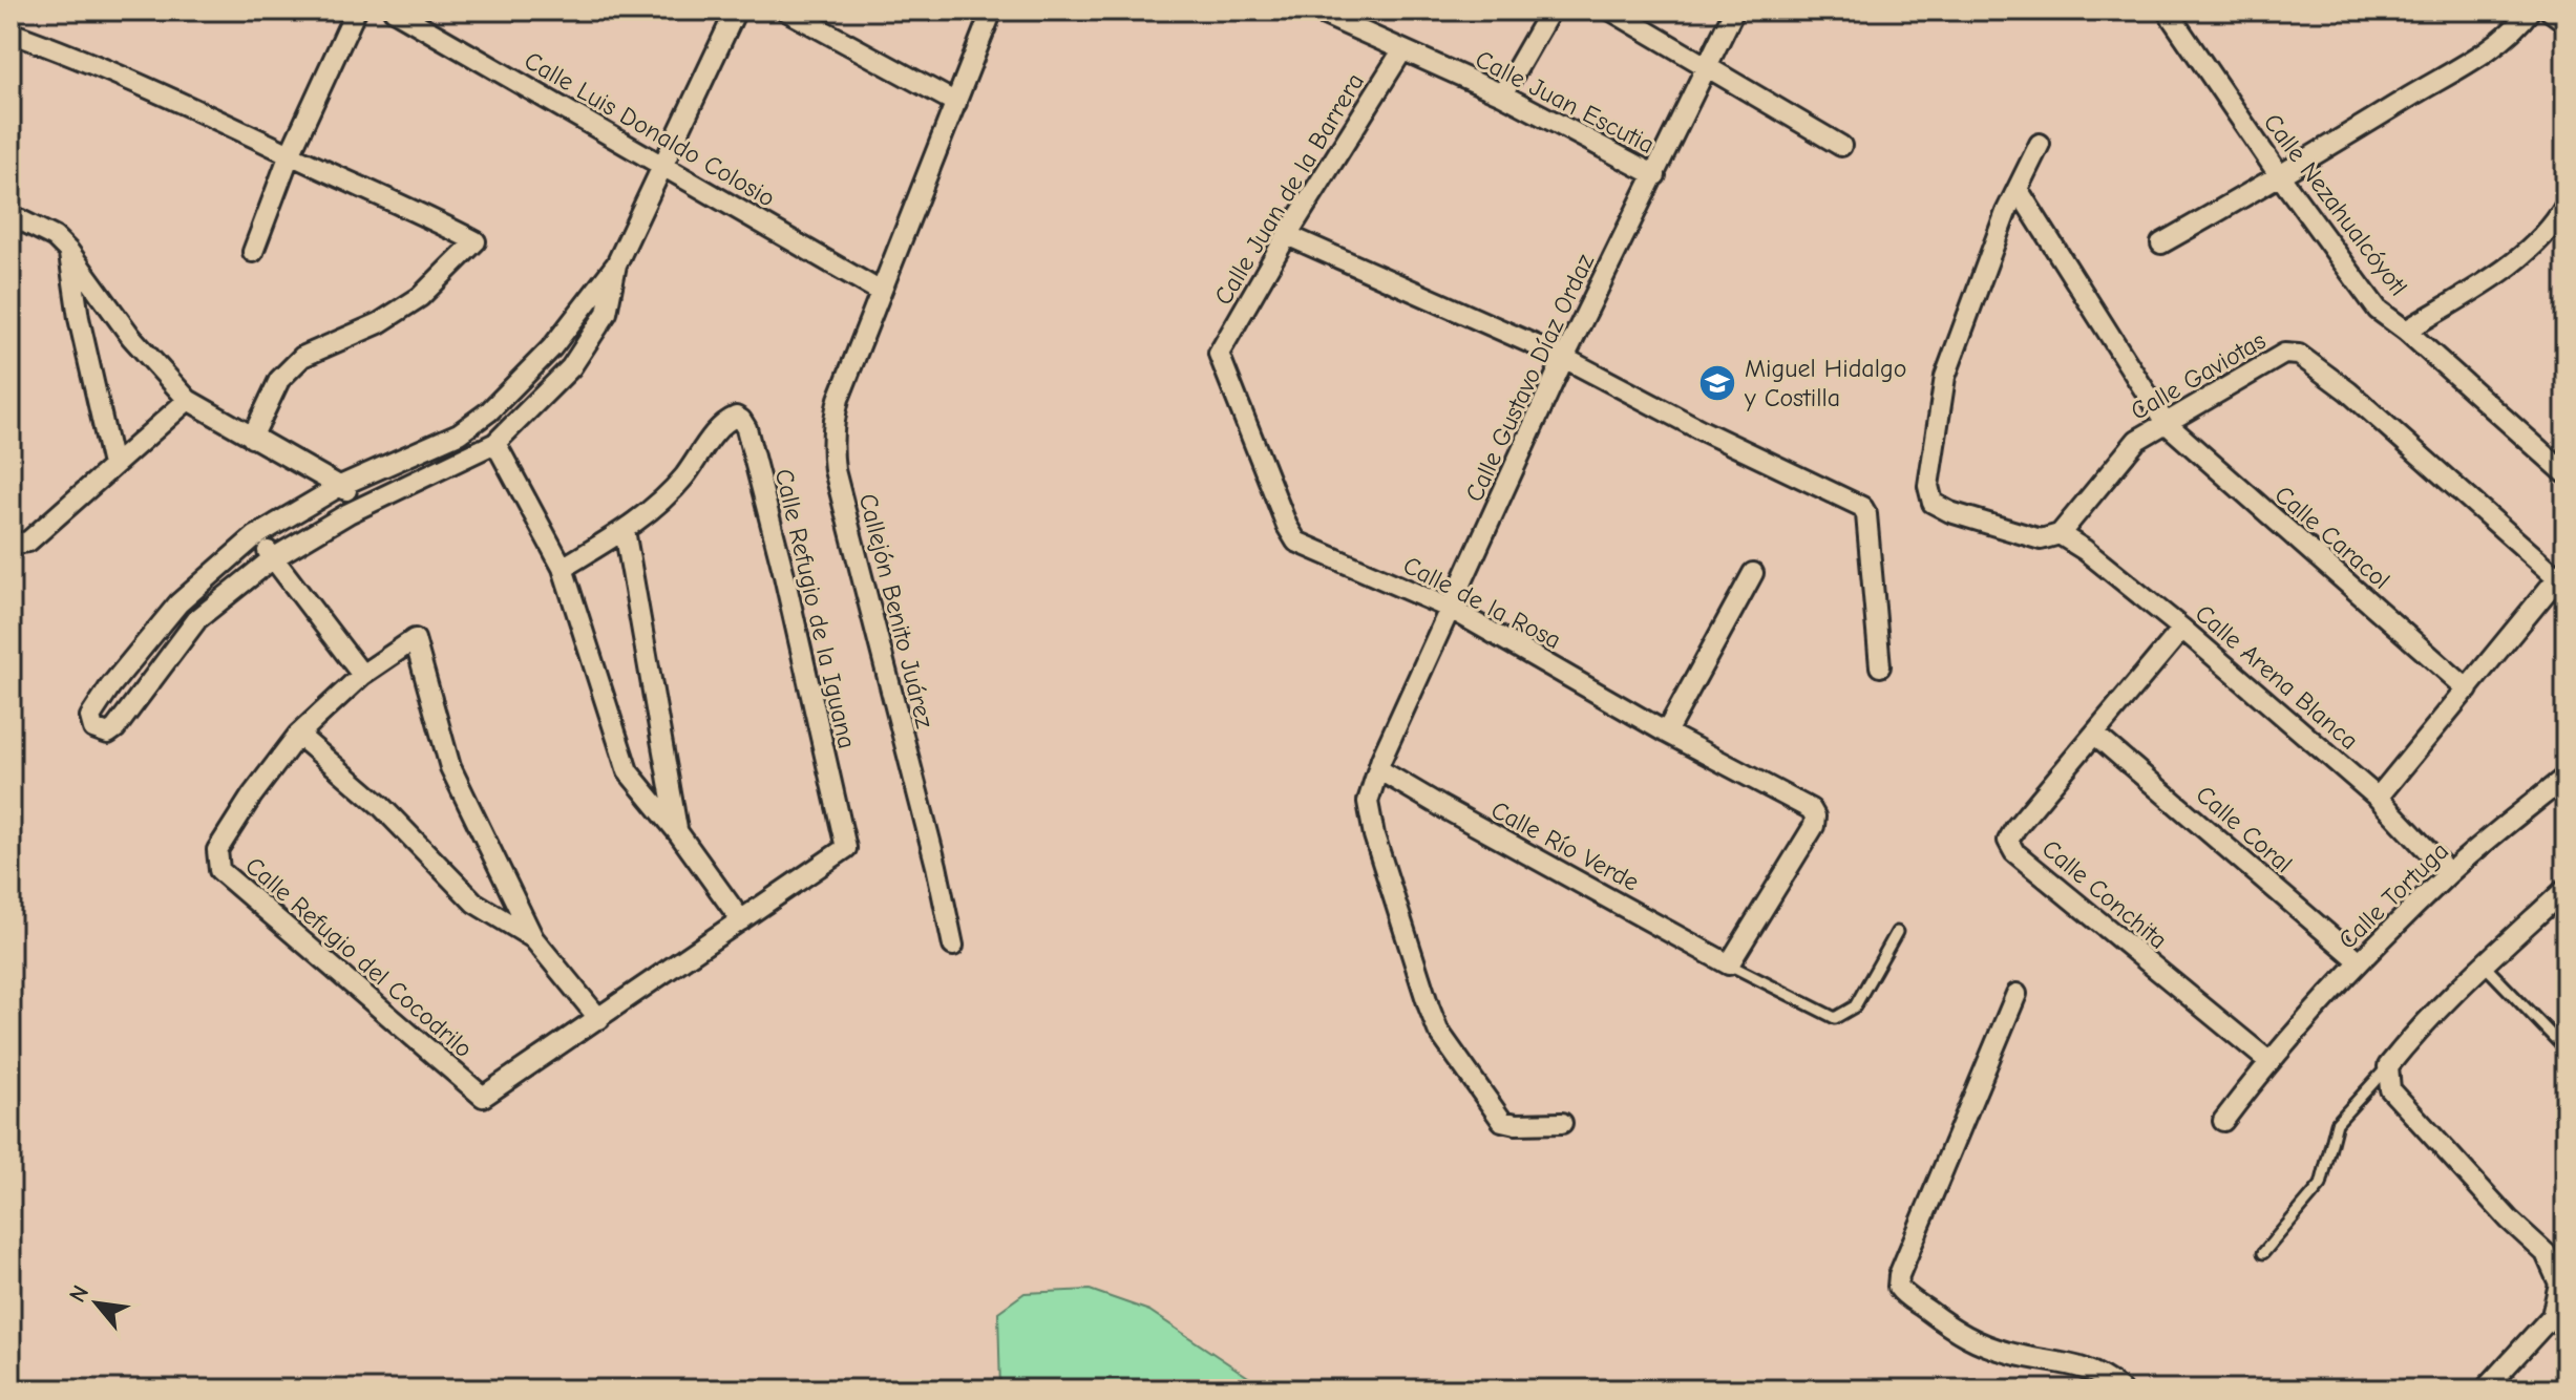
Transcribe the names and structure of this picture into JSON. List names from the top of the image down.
{
  "streets": {
    "street": [
      "Calle Juan Escutia",
      "Calle Luis Donaldo Colosio",
      "Calle Juan de la Barrera",
      "Calle Nezahualcóyotl",
      "Calle Gaviotas",
      "Calle Gustavo Díaz Ordaz",
      "Calle Caracol",
      "Calle de la Rosa",
      "Calle Refugio de la Iguana",
      "Callejón Benito Juárez",
      "Calle Arena Blanca",
      "Calle Coral",
      "Calle Río Verde",
      "Calle Conchita",
      "Calle Tortuga",
      "Calle Refugio del Cocodrilo"
    ]
  },
  "crossings": [
    ["Calle Juan Escutia", "Calle Juan de la Barrera"],
    ["Calle Juan Escutia", "Calle Gustavo Díaz Ordaz"],
    ["Calle Luis Donaldo Colosio", "Callejón Benito Juárez"],
    ["Calle Juan de la Barrera", "Calle de la Rosa"],
    ["Calle Gaviotas", "Calle Caracol"],
    ["Calle Gaviotas", "Calle Arena Blanca"],
    ["Calle Gustavo Díaz Ordaz", "Calle de la Rosa"],
    ["Calle Gustavo Díaz Ordaz", "Calle Río Verde"],
    ["Calle de la Rosa", "Calle Río Verde"],
    ["Calle Refugio de la Iguana", "Calle Refugio del Cocodrilo"],
    ["Calle Arena Blanca", "Calle Conchita"],
    ["Calle Arena Blanca", "Calle Tortuga"],
    ["Calle Coral", "Calle Conchita"],
    ["Calle Coral", "Calle Tortuga"],
    ["Calle Conchita", "Calle Tortuga"]
  ],
  "places": {
    "school or university": ["Miguel Hidalgo y Costilla"]
  },
  "north": "top left"
}
